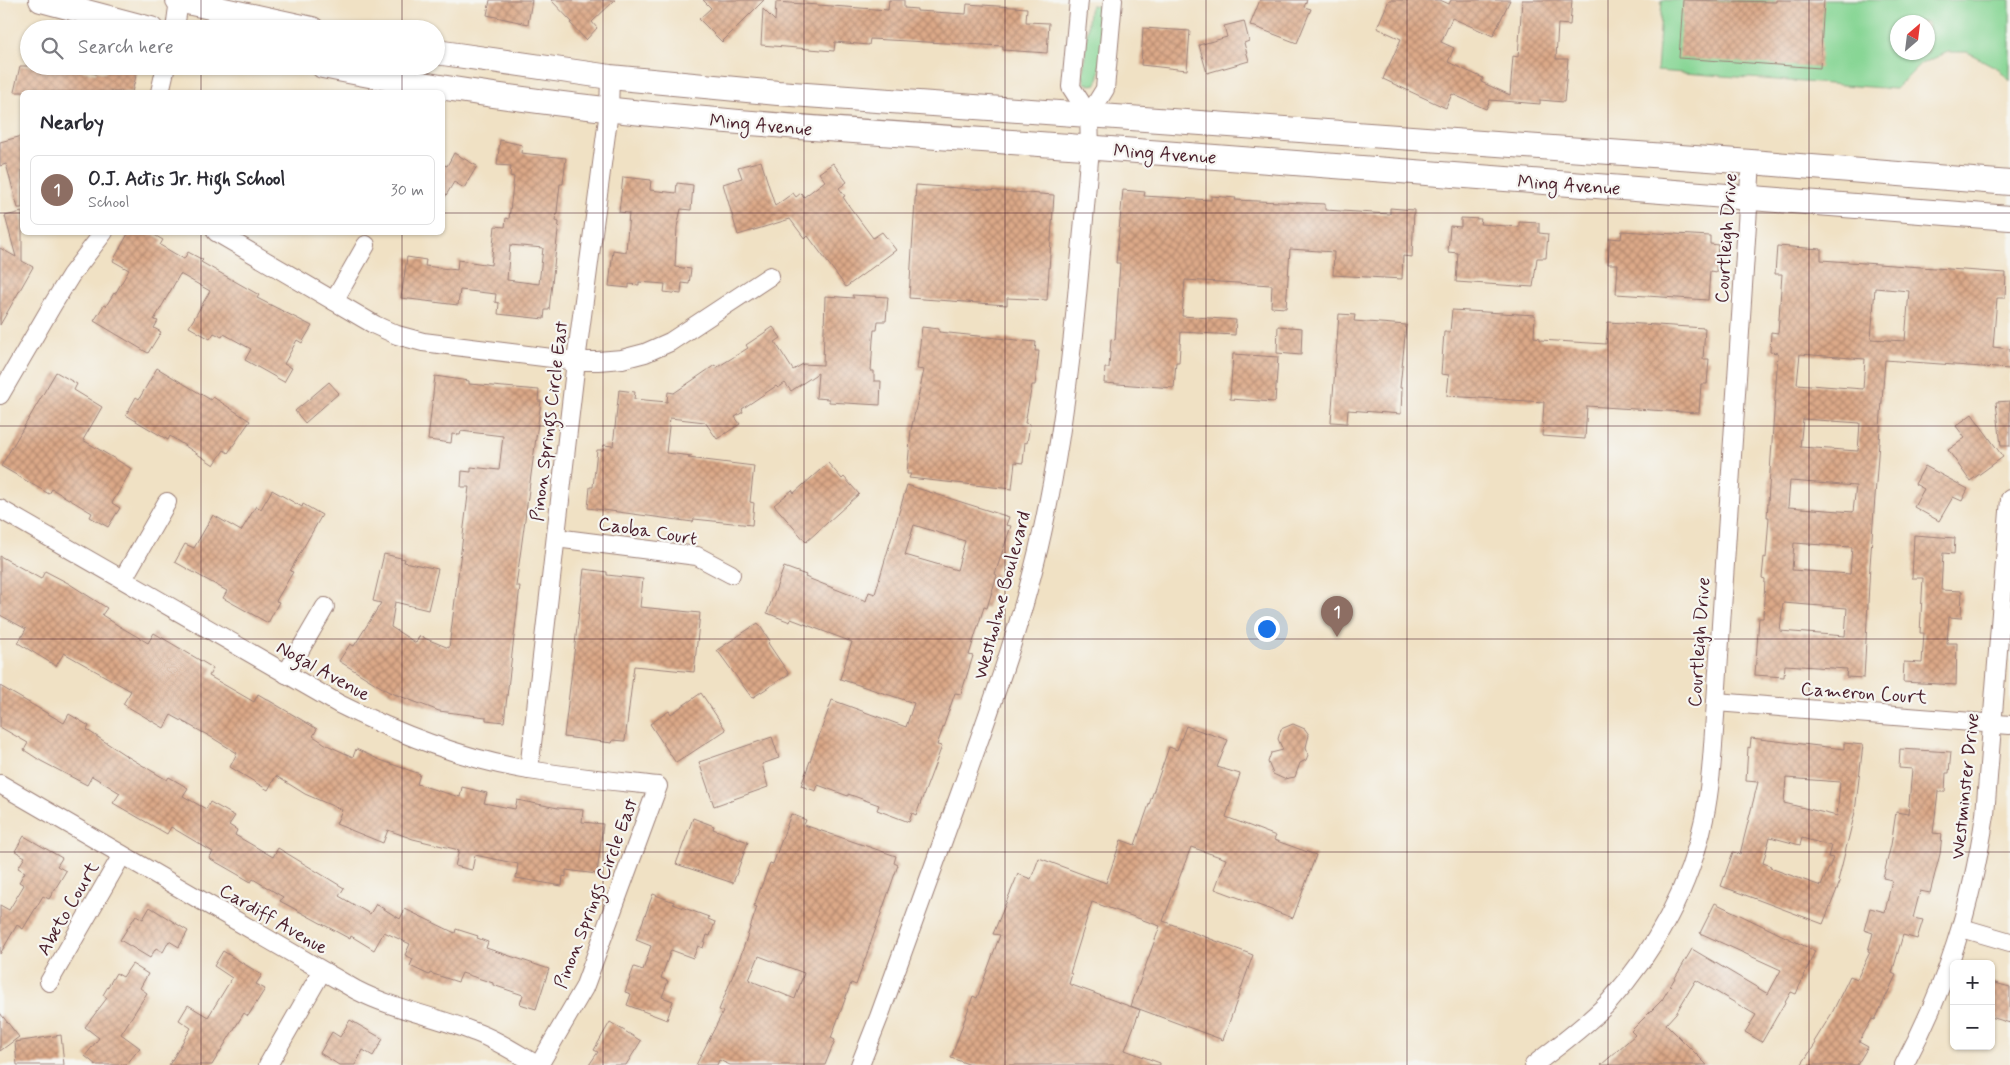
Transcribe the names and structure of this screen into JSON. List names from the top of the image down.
{
  "streets": {
    "main road": ["Ming Avenue"],
    "street": [
      "Courtleigh Drive",
      "Pinon Springs Circle East",
      "Caoba Court",
      "Westholme Boulevard",
      "Nogal Avenue",
      "Cameron Court",
      "Westminster Drive",
      "Abeto Court",
      "Cardiff Avenue"
    ]
  },
  "crossings": [
    ["Ming Avenue", "Courtleigh Drive"],
    ["Ming Avenue", "Pinon Springs Circle East"],
    ["Ming Avenue", "Westholme Boulevard"],
    ["Courtleigh Drive", "Cameron Court"],
    ["Pinon Springs Circle East", "Caoba Court"],
    ["Pinon Springs Circle East", "Nogal Avenue"],
    ["Pinon Springs Circle East", "Cardiff Avenue"],
    ["Cameron Court", "Westminster Drive"],
    ["Abeto Court", "Cardiff Avenue"]
  ],
  "north": "top right",
  "page": {
    "search": "Search here",
    "heading": "Nearby",
    "list": [
      {
        "mark": "1",
        "name": "O.J. Actis Jr. High School",
        "note": "School",
        "value": "30 m"
      }
    ],
    "pins": "1",
    "map_buttons": ["+", "−"]
  }
}
